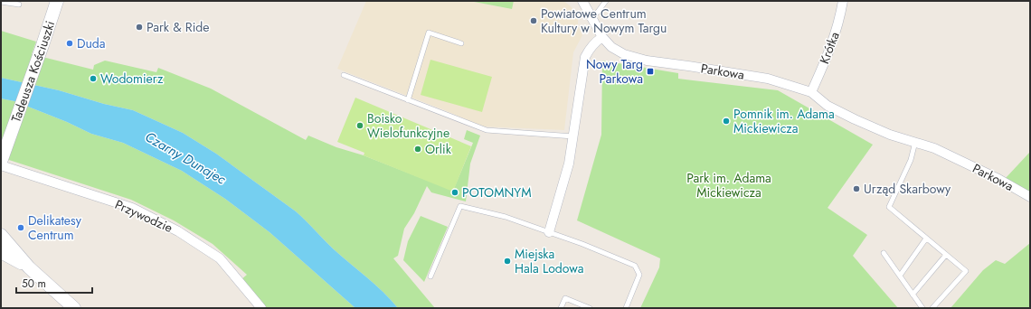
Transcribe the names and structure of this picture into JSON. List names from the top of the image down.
{
  "streets": {
    "street": [
      "Krótka",
      "Tadeusza Kościuszki",
      "Parkowa",
      "Przywodzie"
    ]
  },
  "crossings": [
    ["Krótka", "Parkowa"],
    ["Tadeusza Kościuszki", "Przywodzie"]
  ],
  "water": ["Czarny Dunajec"],
  "parks": ["Park im. Adama Mickiewicza"],
  "places": {
    "other": [
      "Powiatowe Centrum Kultury w Nowym Targu",
      "Park & Ride",
      "Duda",
      "Wodomierz",
      "Pomnik im. Adama Mickiewicza",
      "Boisko Wielofunkcyjne",
      "Orlik",
      "Urząd Skarbowy",
      "POTOMNYM",
      "Delikatesy Centrum",
      "Miejska Hala Lodowa"
    ],
    "transit": ["Nowy Targ Parkowa"]
  },
  "scale_bar": "50 m"
}
